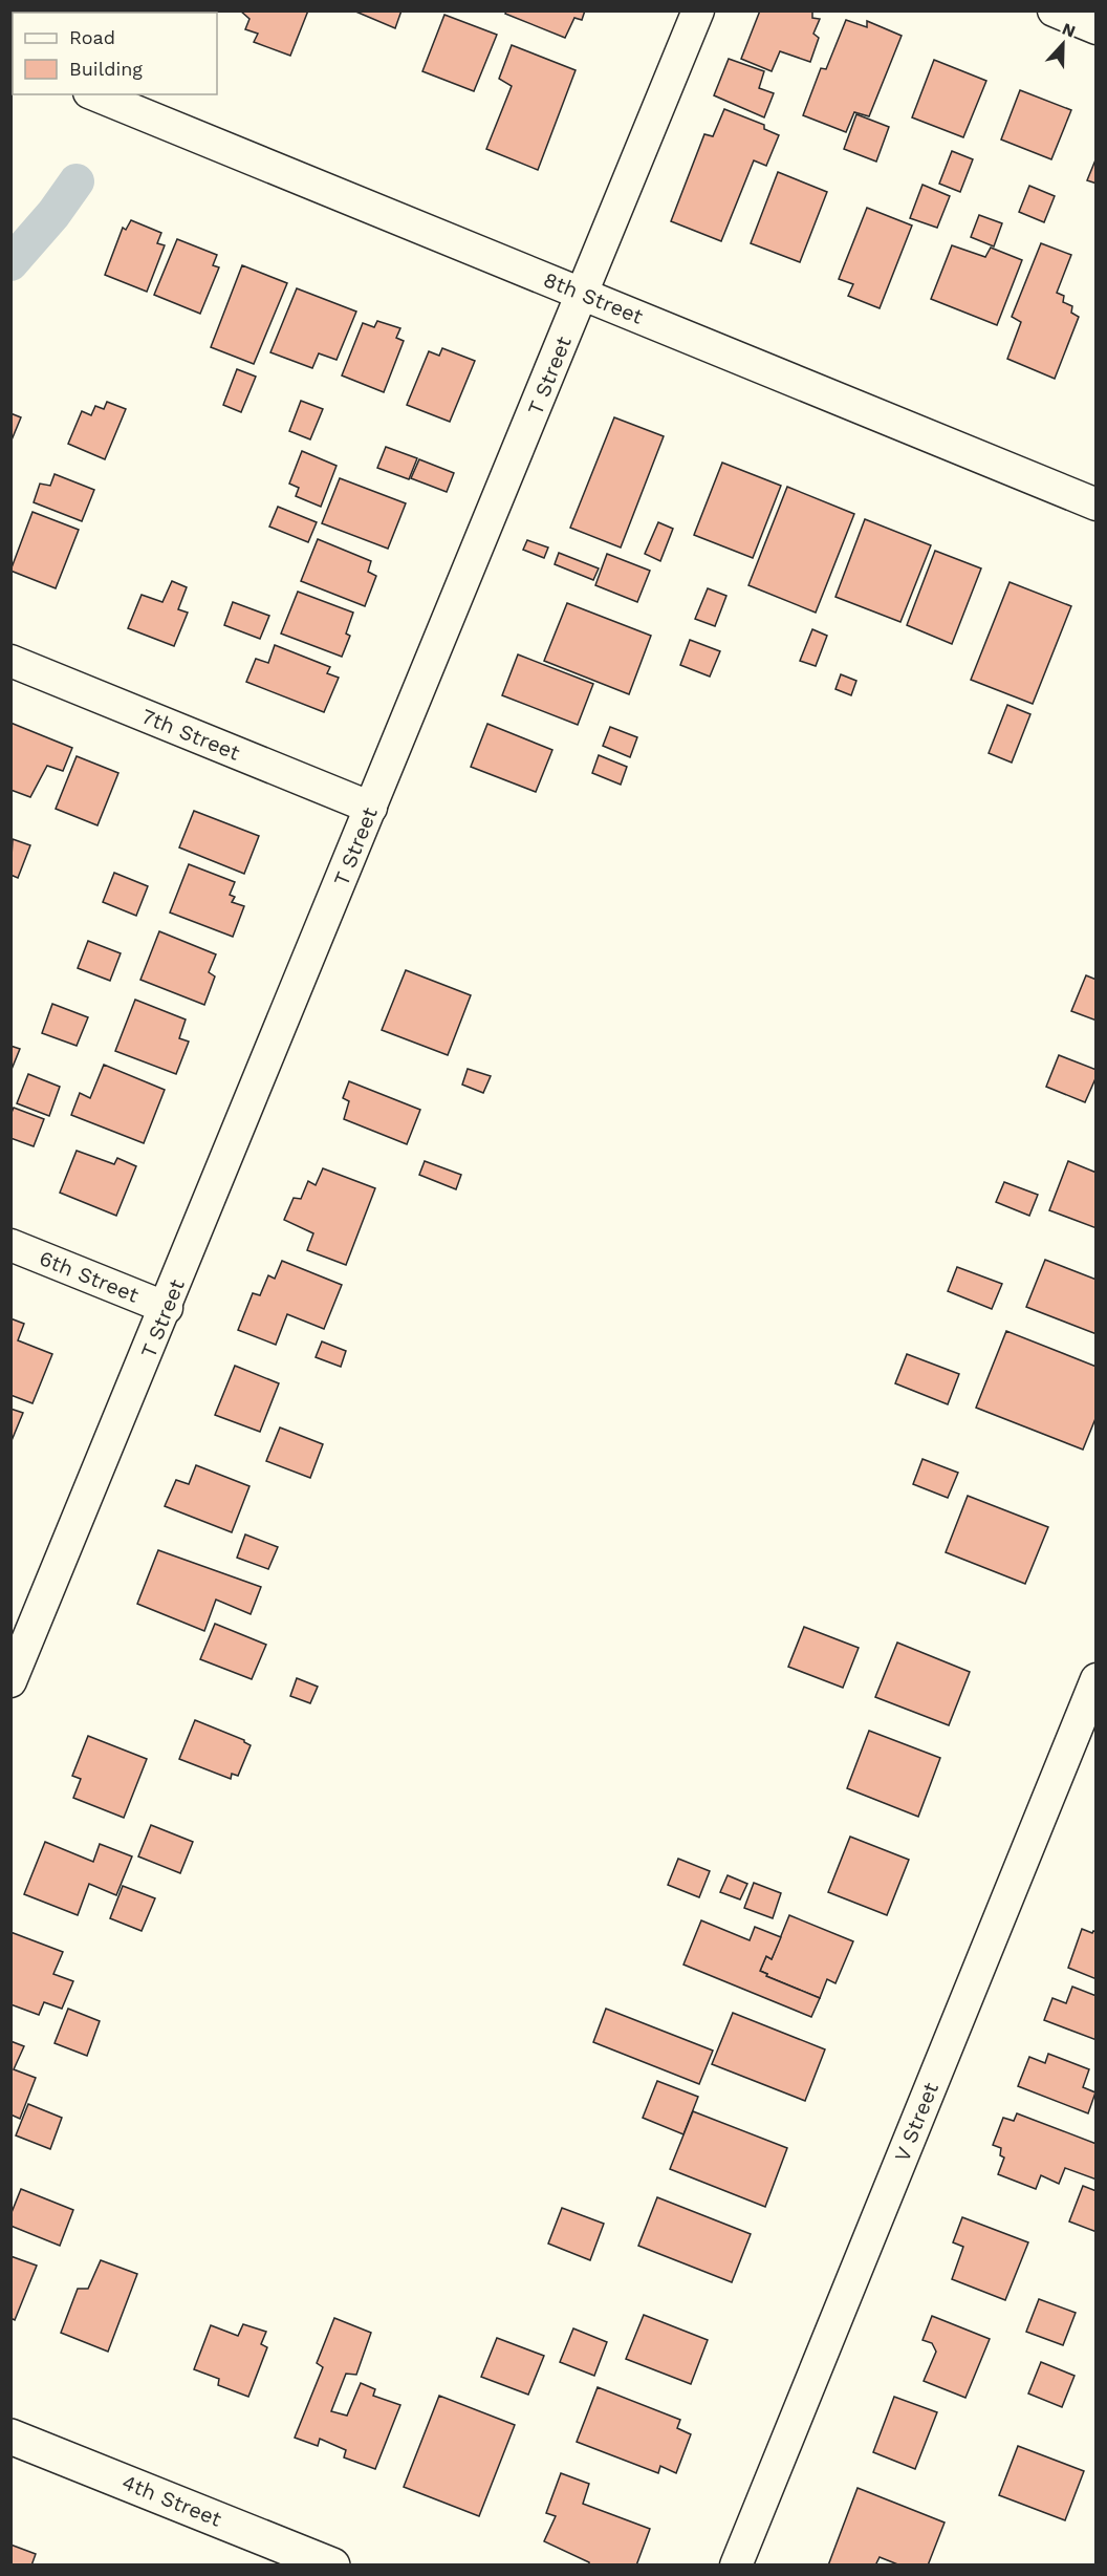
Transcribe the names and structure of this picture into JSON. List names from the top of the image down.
{
  "streets": {
    "street": [
      "8th Street",
      "T Street",
      "7th Street",
      "6th Street",
      "V Street",
      "4th Street"
    ]
  },
  "crossings": [
    ["8th Street", "T Street"],
    ["T Street", "7th Street"],
    ["T Street", "6th Street"]
  ],
  "legend": ["Road", "Building"],
  "north": "top"
}
